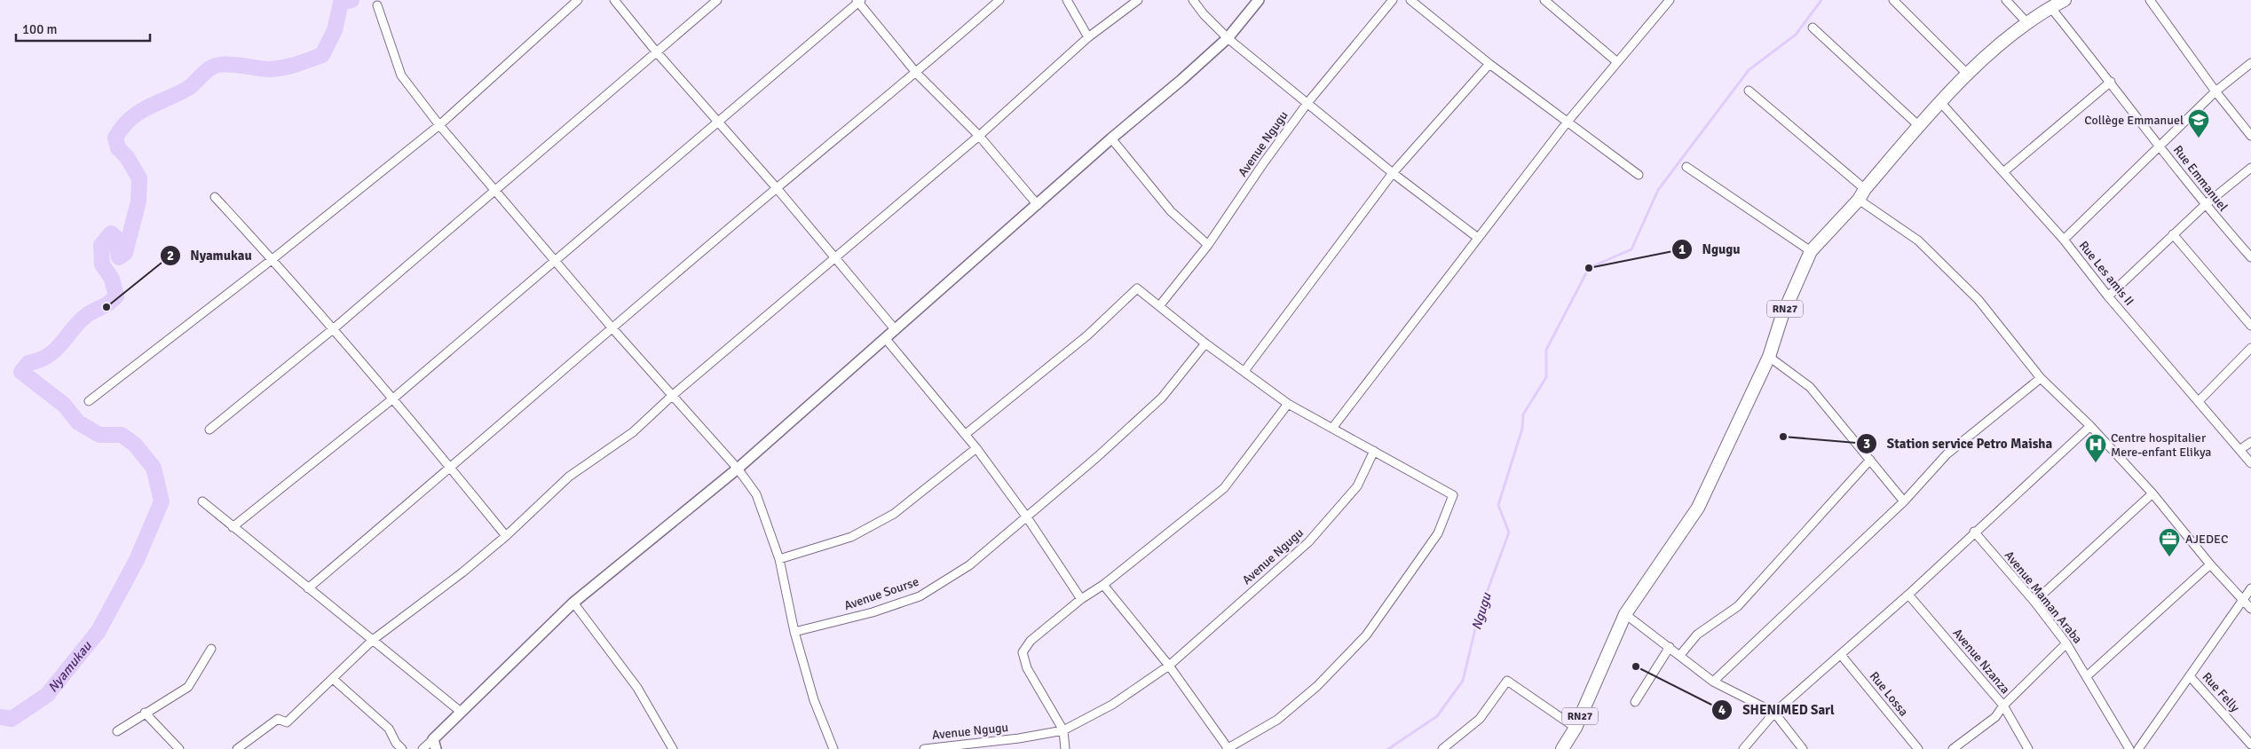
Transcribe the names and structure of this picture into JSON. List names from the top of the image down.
{
  "streets": {
    "main road": ["RN27"],
    "street": [
      "Avenue Ngugu",
      "Rue Emmanuel",
      "Rue Les amis II",
      "Avenue Sourse",
      "Avenue Maman Araba",
      "Avenue Nzanza",
      "Rue Felly",
      "Rue Lossa"
    ]
  },
  "crossings": [
    ["Rue Emmanuel", "RN27"],
    ["Rue Les amis II", "RN27"]
  ],
  "water": ["Ngugu", "Nyamukau"],
  "places": {
    "school or university": ["Collège Emmanuel"],
    "other": [
      "Ngugu",
      "Nyamukau",
      "Station service Petro Maisha",
      "SHENIMED Sarl"
    ],
    "hospital": ["Centre hospitalier Mere-enfant Elikya"],
    "office": ["AJEDEC"]
  },
  "scale_bar": "100 m"
}
